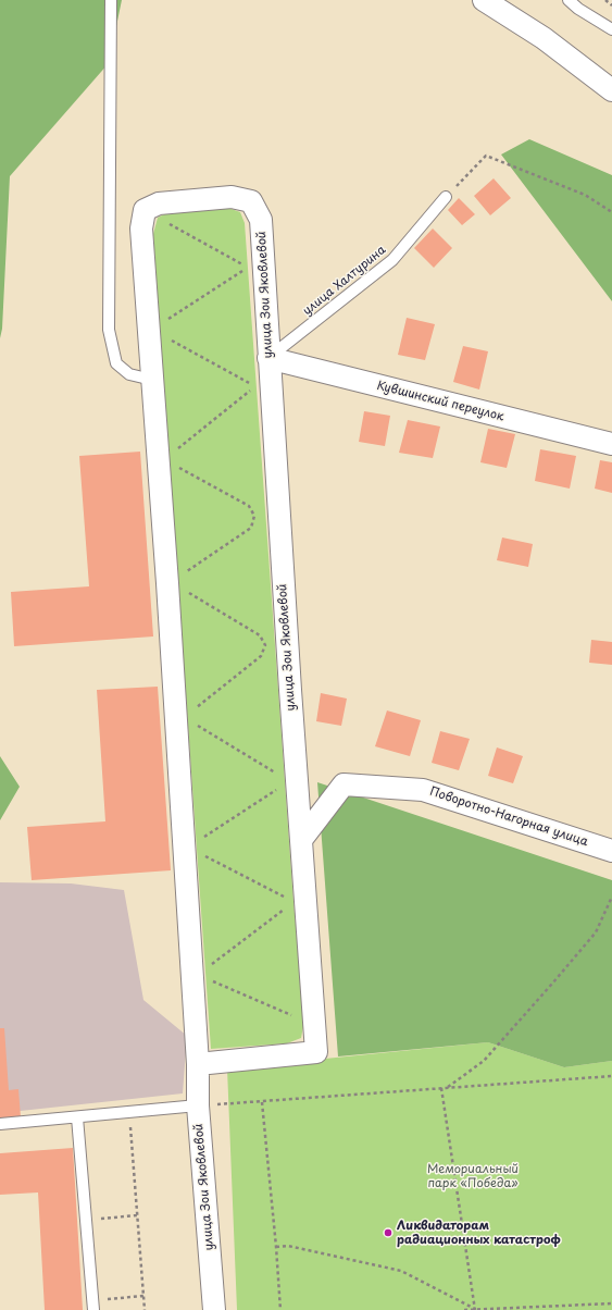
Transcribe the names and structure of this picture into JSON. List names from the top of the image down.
{
  "streets": {
    "street": ["улица Зои Яковлевой", "Кувшинский переулок", "Поворотно-Нагорная улица"],
    "lane": ["улица Халтурина"]
  },
  "crossings": [
    ["улица Халтурина", "улица Зои Яковлевой"],
    ["улица Халтурина", "Кувшинский переулок"],
    ["улица Зои Яковлевой", "Кувшинский переулок"],
    ["улица Зои Яковлевой", "Поворотно-Нагорная улица"]
  ],
  "parks": ["Мемориальный парк «Победа»"],
  "places": ["Ликвидаторам радиационных катастроф"]
}
